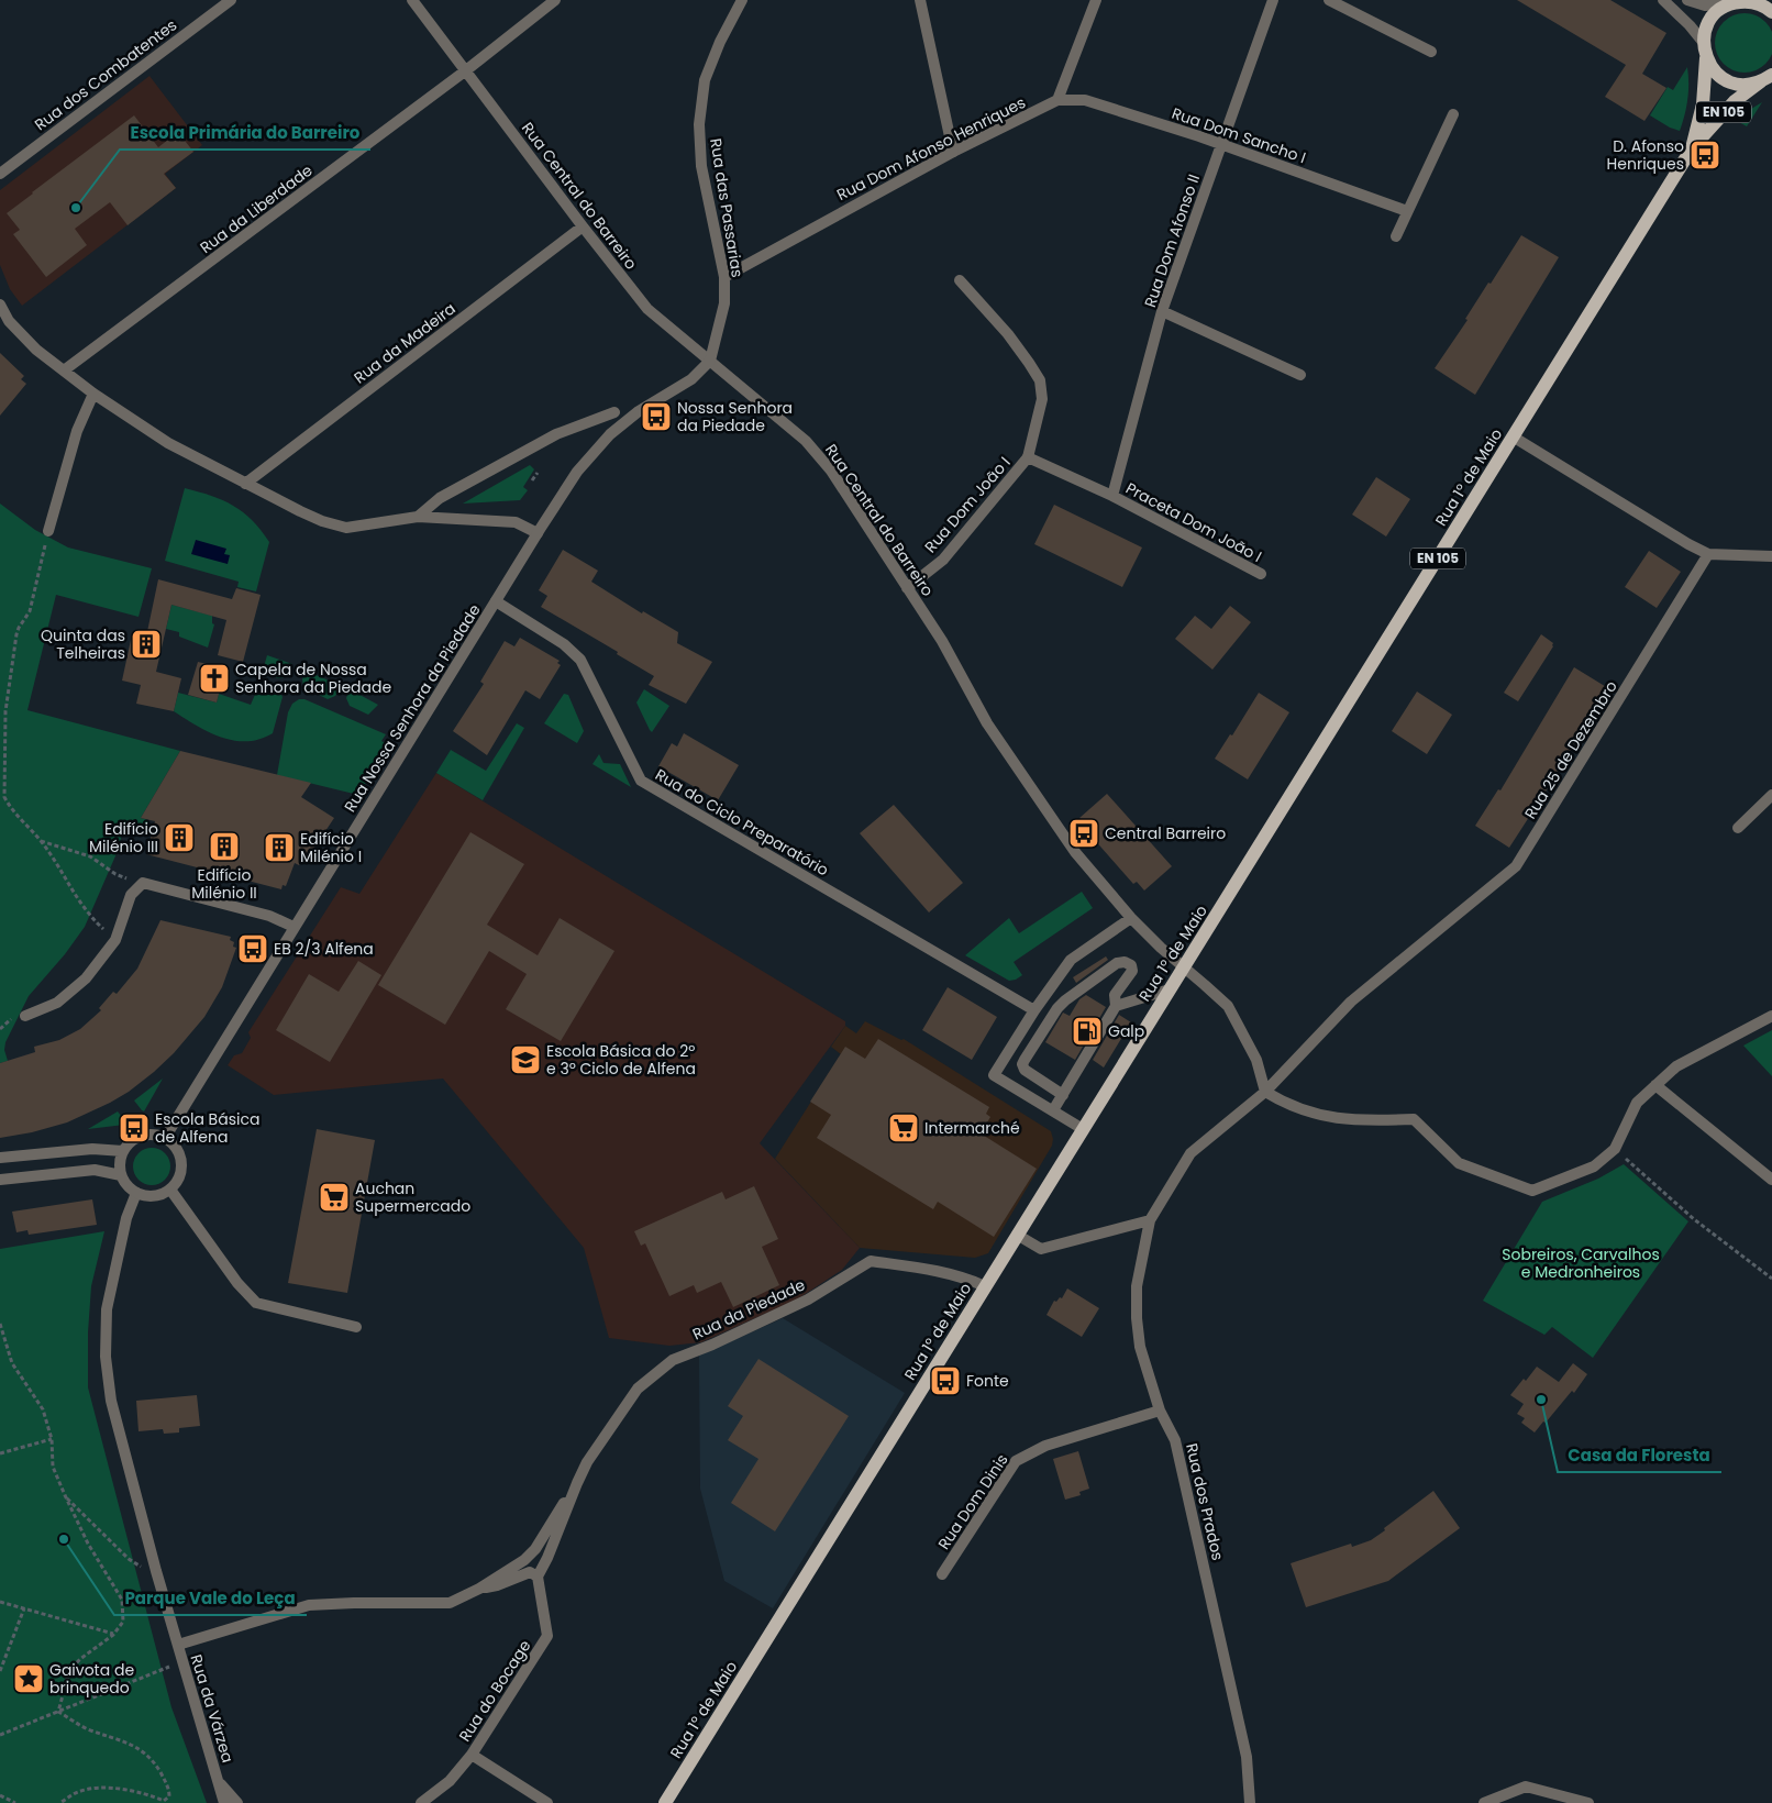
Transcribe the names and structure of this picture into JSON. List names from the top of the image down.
{
  "streets": {
    "main road": ["EN 105", "Rua 1º de Maio"],
    "street": [
      "Rua dos Combatentes",
      "Rua Dom Sancho I",
      "Rua Dom Afonso Henriques",
      "Rua Central do Barreiro",
      "Rua das Passarias",
      "Rua da Liberdade",
      "Rua Dom Afonso II",
      "Rua da Madeira",
      "Rua Dom João I",
      "Praceta Dom João I",
      "Rua Nossa Senhora da Piedade",
      "Rua 25 de Dezembro",
      "Rua do Ciclo Preparatório",
      "Rua da Piedade",
      "Rua Dom Dinis",
      "Rua dos Prados",
      "Rua do Bocage",
      "Rua da Várzea"
    ]
  },
  "crossings": [
    ["EN 105", "Rua 1º de Maio"],
    ["Rua Dom Sancho I", "Rua Dom Afonso Henriques"],
    ["Rua Dom Sancho I", "Rua Dom Afonso II"],
    ["Rua Dom Afonso Henriques", "Rua das Passarias"],
    ["Rua Central do Barreiro", "Rua das Passarias"],
    ["Rua Central do Barreiro", "Rua da Liberdade"],
    ["Rua Central do Barreiro", "Rua da Madeira"],
    ["Rua Central do Barreiro", "Rua 1º de Maio"],
    ["Rua Central do Barreiro", "Rua Dom João I"],
    ["Rua Central do Barreiro", "Rua Nossa Senhora da Piedade"],
    ["Rua Central do Barreiro", "Rua 25 de Dezembro"],
    ["Rua Central do Barreiro", "Rua dos Prados"],
    ["Rua das Passarias", "Rua Nossa Senhora da Piedade"],
    ["Rua Dom Afonso II", "Rua Dom João I"],
    ["Rua Dom Afonso II", "Praceta Dom João I"],
    ["Rua 1º de Maio", "Rua da Piedade"],
    ["Rua Dom João I", "Praceta Dom João I"],
    ["Rua Nossa Senhora da Piedade", "Rua do Ciclo Preparatório"],
    ["Rua 25 de Dezembro", "Rua dos Prados"],
    ["Rua Dom Dinis", "Rua dos Prados"]
  ],
  "parks": ["Sobreiros, Carvalhos e Medronheiros"],
  "places": {
    "bus stop": [
      "D. Afonso Henriques",
      "Nossa Senhora da Piedade",
      "Central Barreiro",
      "EB 2/3 Alfena",
      "Escola Básica de Alfena",
      "Fonte"
    ],
    "other": ["Escola Primária do Barreiro", "Casa da Floresta", "Parque Vale do Leça"],
    "building": [
      "Quinta das Telheiras",
      "Edifício Milénio III",
      "Edifício Milénio II",
      "Edifício Milénio I"
    ],
    "church": ["Capela de Nossa Senhora da Piedade"],
    "fuel station": ["Galp"],
    "school or university": ["Escola Básica do 2º e 3º Ciclo de Alfena"],
    "supermarket": ["Intermarché", "Auchan Supermercado"],
    "place": ["Gaivota de brinquedo"]
  }
}
